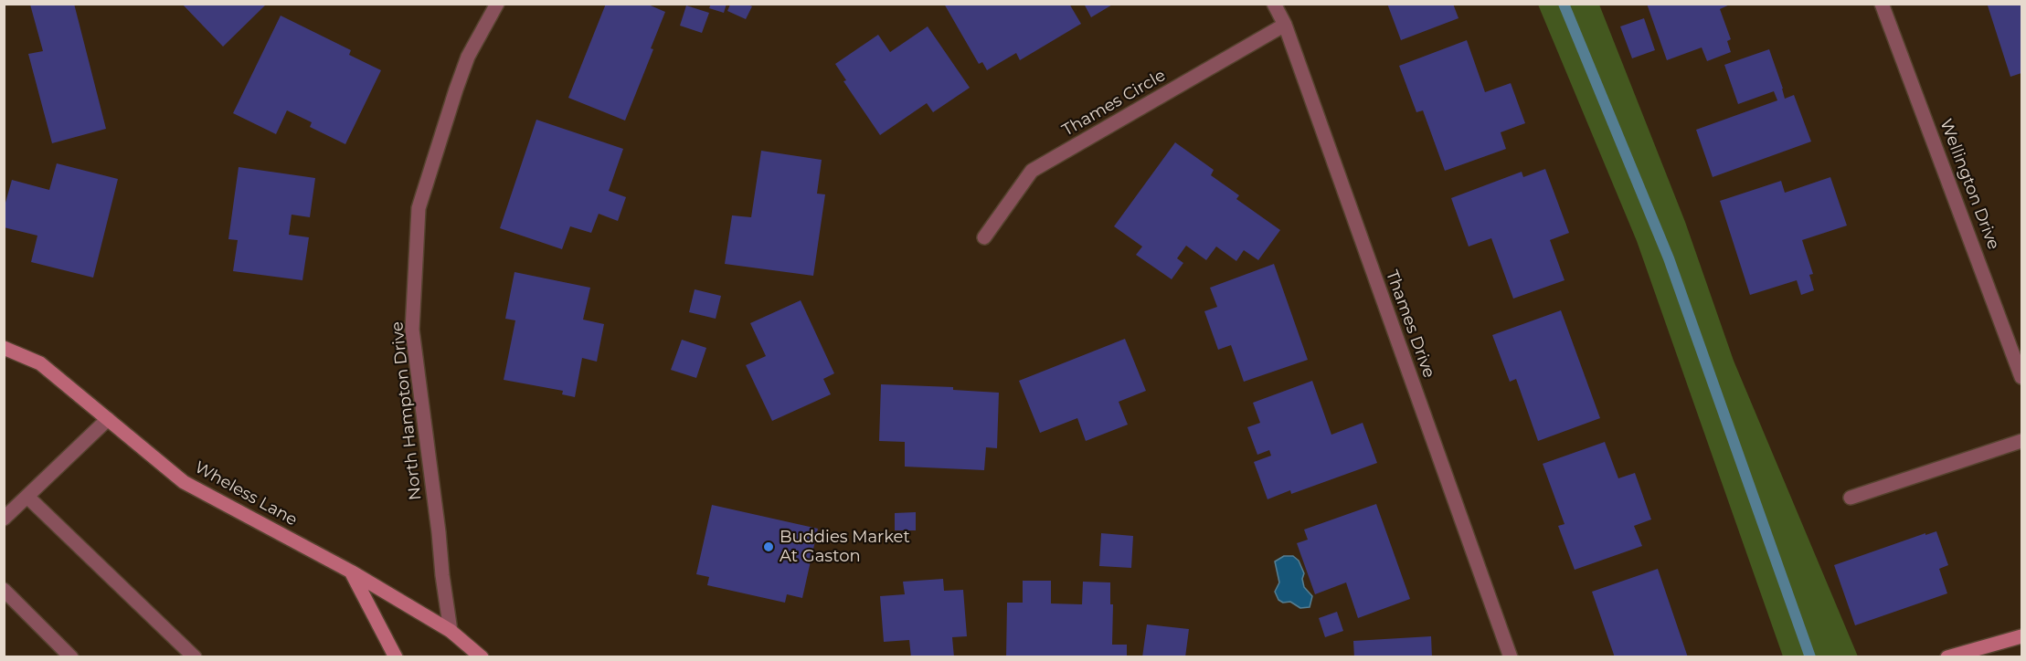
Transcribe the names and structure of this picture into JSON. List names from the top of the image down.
{
  "streets": {
    "street": [
      "Thames Circle",
      "Wellington Drive",
      "Thames Drive",
      "North Hampton Drive",
      "Wheless Lane"
    ]
  },
  "crossings": [
    ["Thames Circle", "Thames Drive"],
    ["North Hampton Drive", "Wheless Lane"]
  ],
  "places": ["Buddies Market At Gaston"]
}
